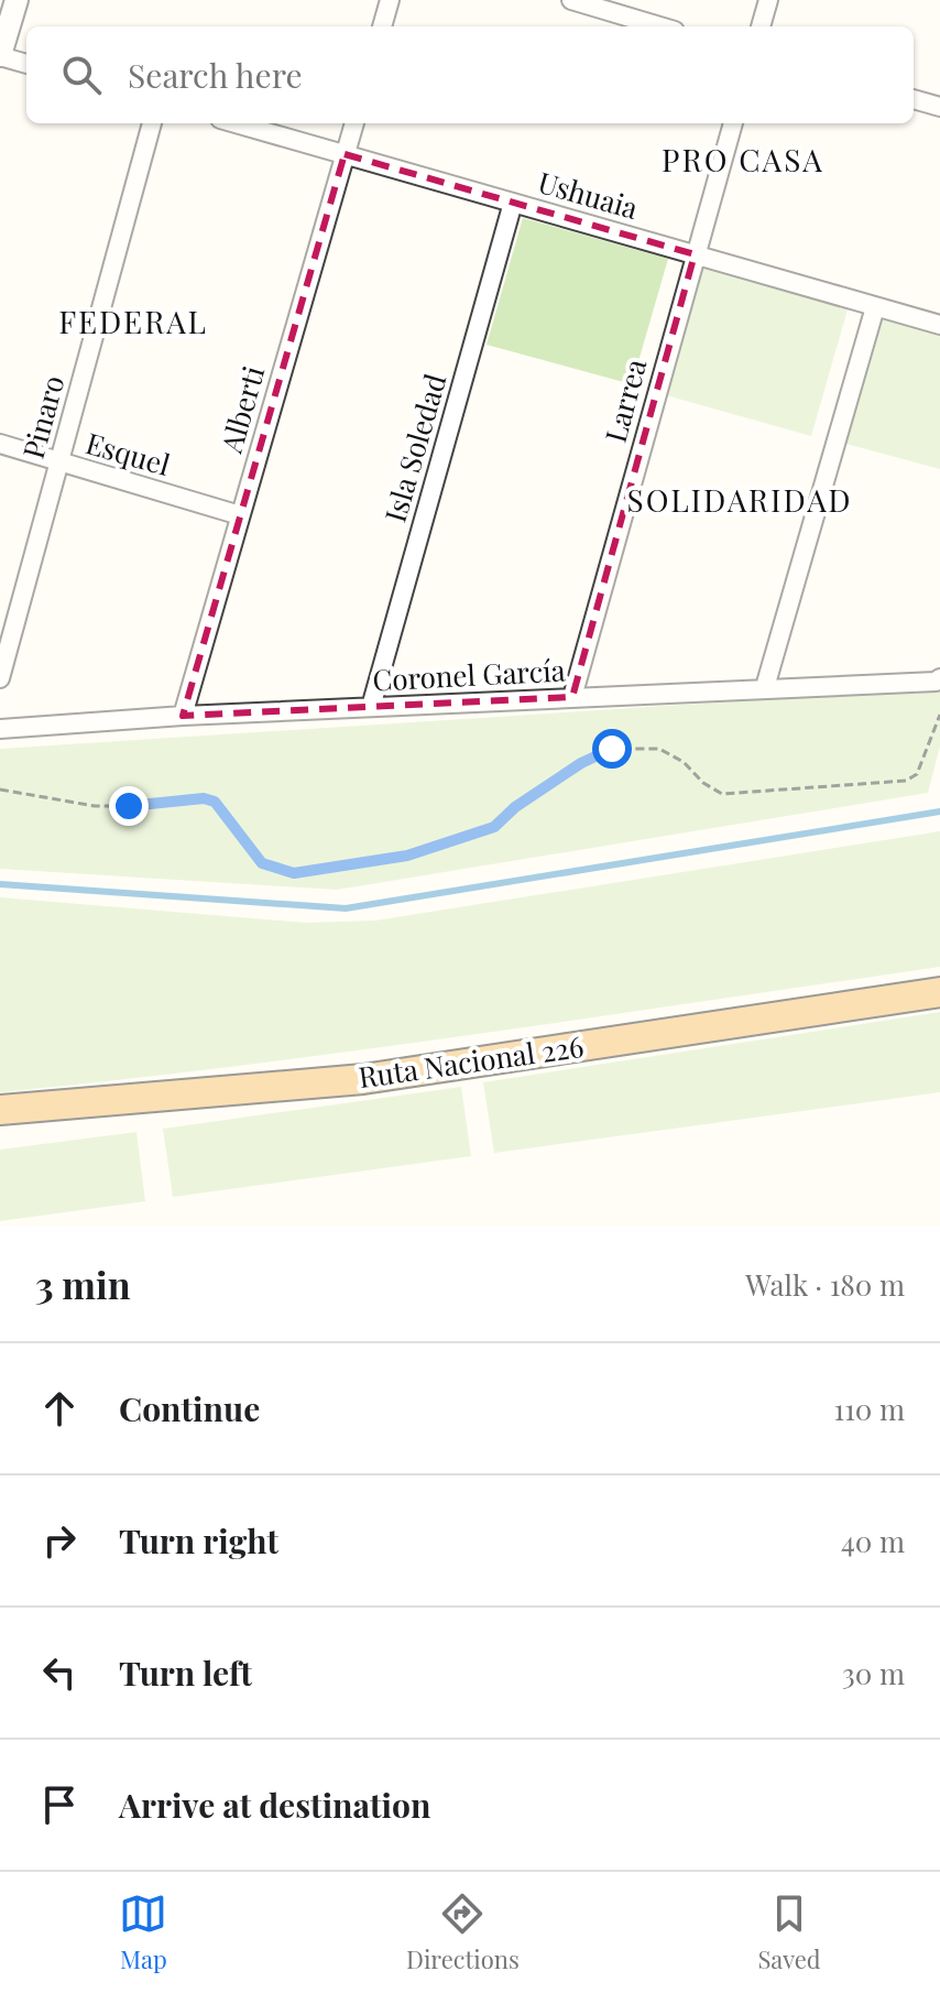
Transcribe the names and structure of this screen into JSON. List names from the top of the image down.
{
  "streets": {
    "highway": ["Ruta Nacional 226"],
    "street": [
      "Ushuaia",
      "Larrea",
      "Alberti",
      "Pinaro",
      "Isla Soledad",
      "Esquel",
      "Coronel García"
    ]
  },
  "crossings": [
    ["Ushuaia", "Larrea"],
    ["Ushuaia", "Alberti"],
    ["Ushuaia", "Isla Soledad"],
    ["Larrea", "Coronel García"],
    ["Alberti", "Esquel"],
    ["Alberti", "Coronel García"],
    ["Pinaro", "Esquel"],
    ["Isla Soledad", "Coronel García"]
  ],
  "districts": ["PRO CASA", "FEDERAL", "SOLIDARIDAD"],
  "page": {
    "search": "Search here",
    "heading": ["3 min", "Walk · 180 m"],
    "list": [
      ["Continue", "110 m"],
      ["Turn right", "40 m"],
      ["Turn left", "30 m"],
      "Arrive at destination"
    ],
    "nav": ["Map", "Directions", "Saved"]
  }
}
